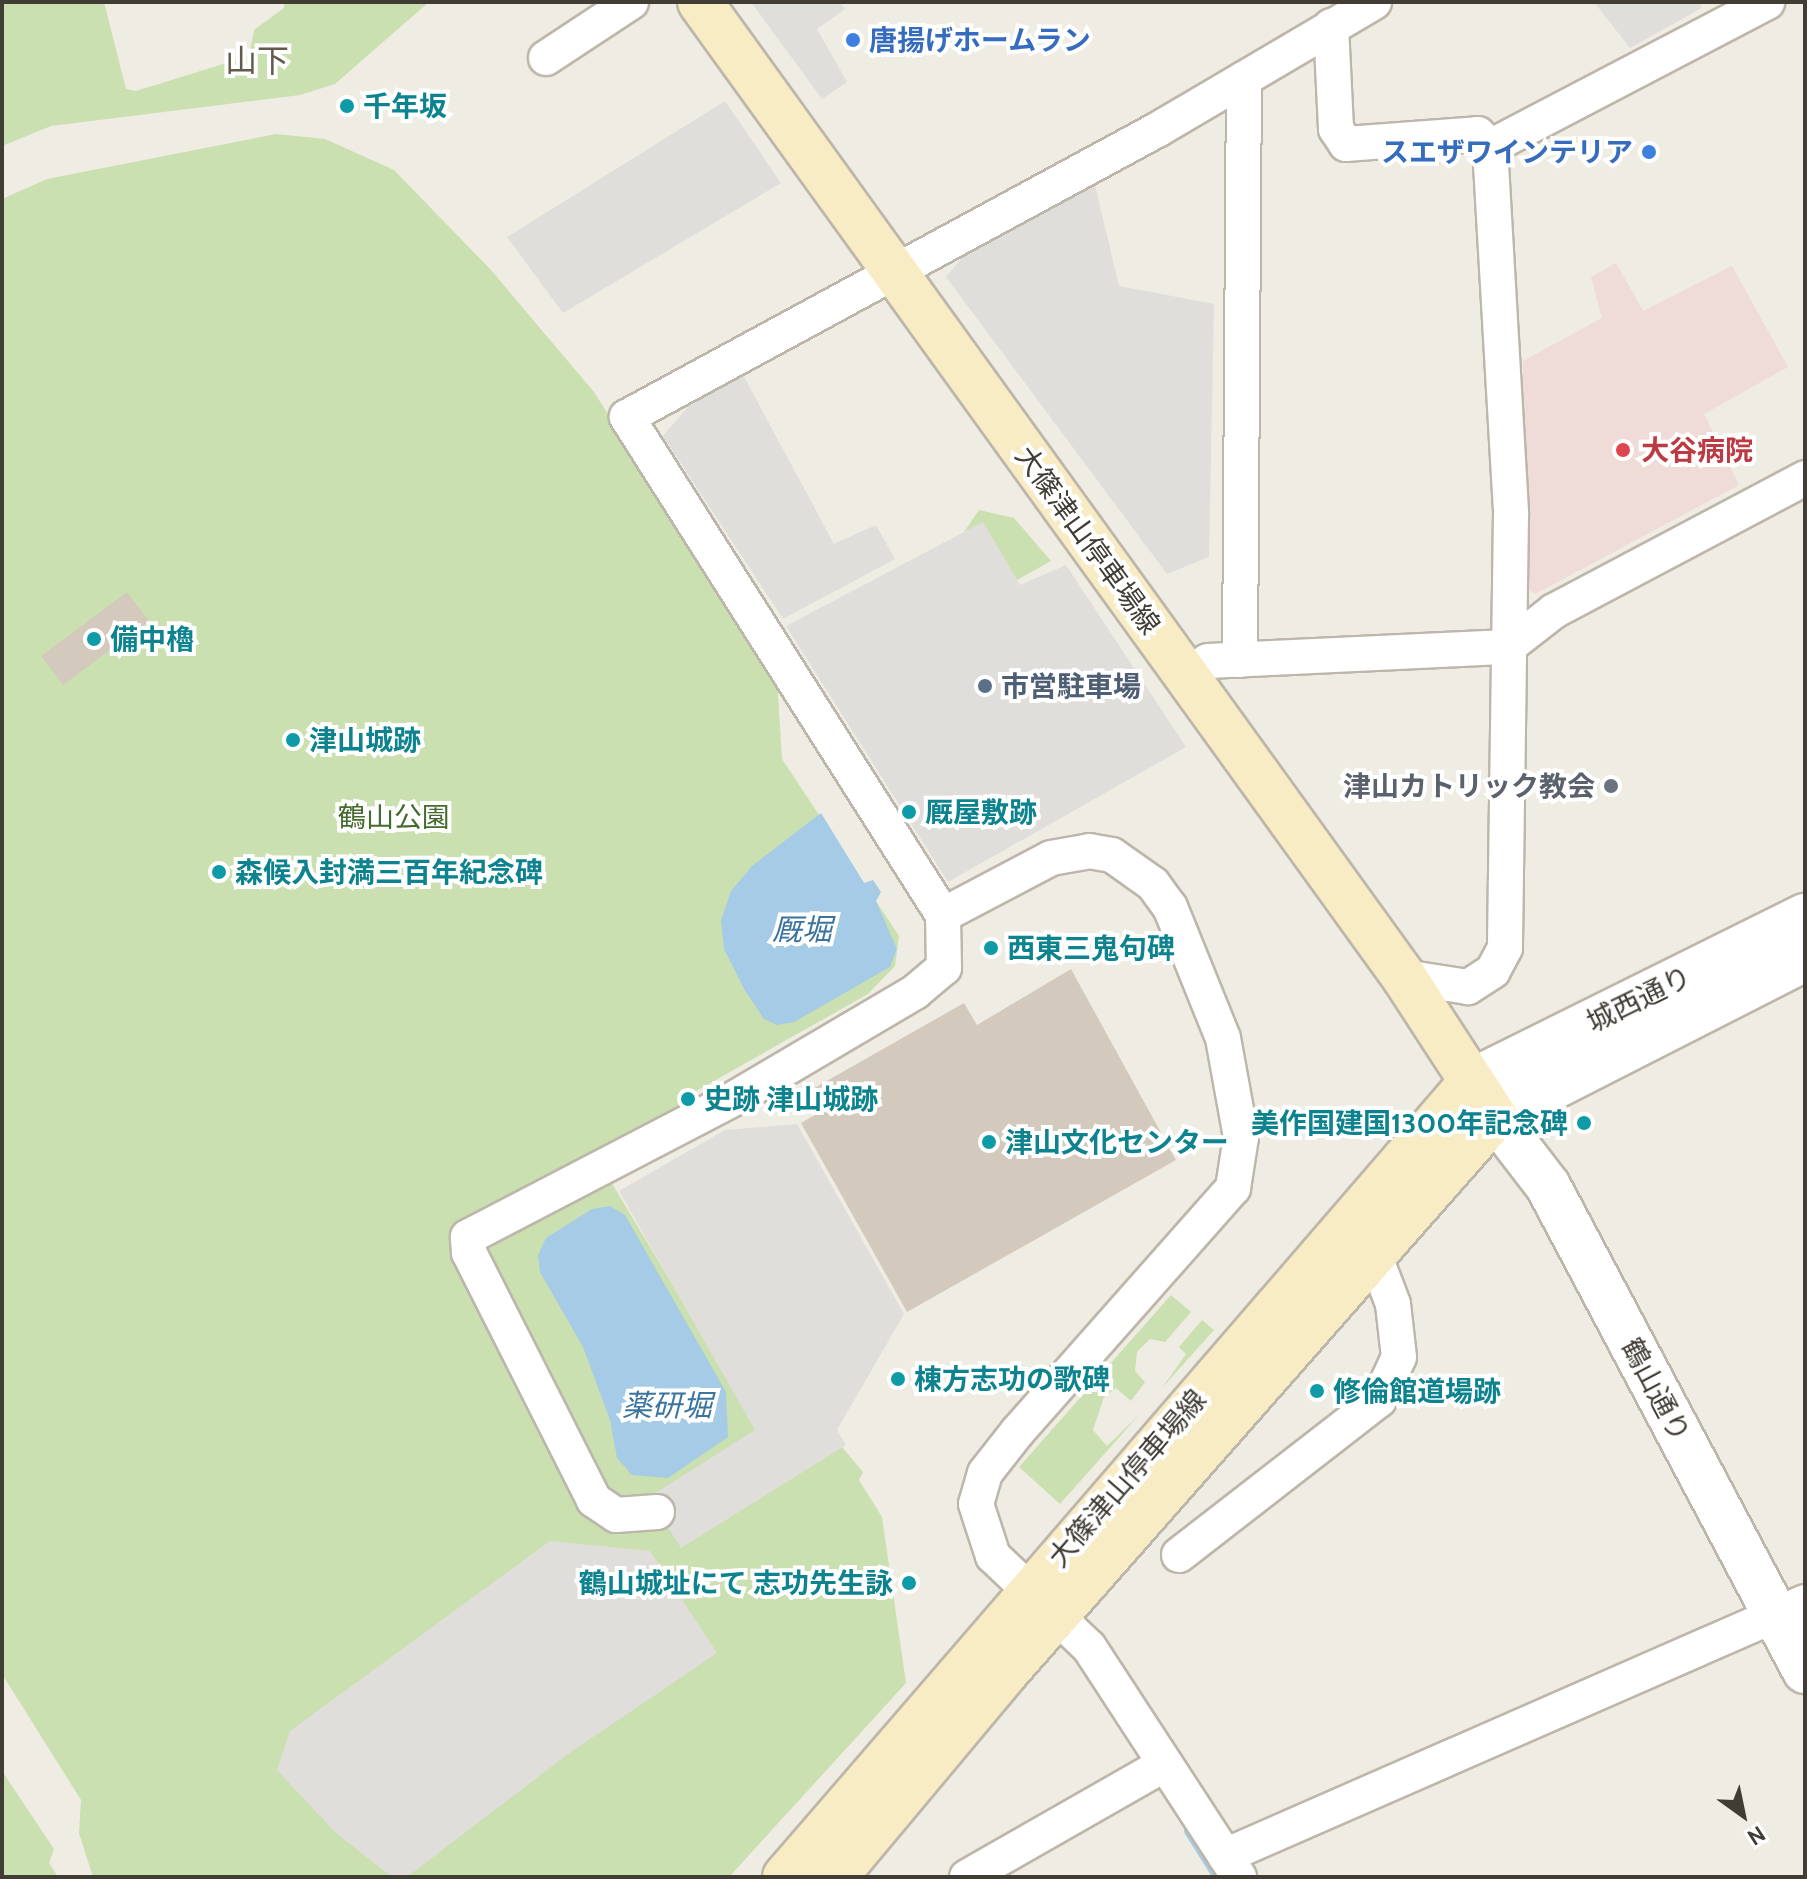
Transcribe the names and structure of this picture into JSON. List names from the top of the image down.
{
  "streets": {
    "main road": ["大篠津山停車場線"],
    "street": ["城西通り", "鶴山通り"]
  },
  "crossings": [
    ["大篠津山停車場線", "城西通り"],
    ["大篠津山停車場線", "鶴山通り"],
    ["城西通り", "鶴山通り"]
  ],
  "districts": ["山下"],
  "water": ["厩堀", "薬研堀"],
  "parks": ["鶴山公園"],
  "places": [
    "唐揚げホームラン",
    "千年坂",
    "スエザワインテリア",
    "大谷病院",
    "備中櫓",
    "市営駐車場",
    "津山城跡",
    "津山カトリック教会",
    "厩屋敷跡",
    "森候入封満三百年紀念碑",
    "西東三鬼句碑",
    "史跡 津山城跡",
    "美作国建国1300年記念碑",
    "津山文化センター",
    "棟方志功の歌碑",
    "修倫館道場跡",
    "鶴山城址にて 志功先生詠"
  ],
  "north": "bottom right"
}
